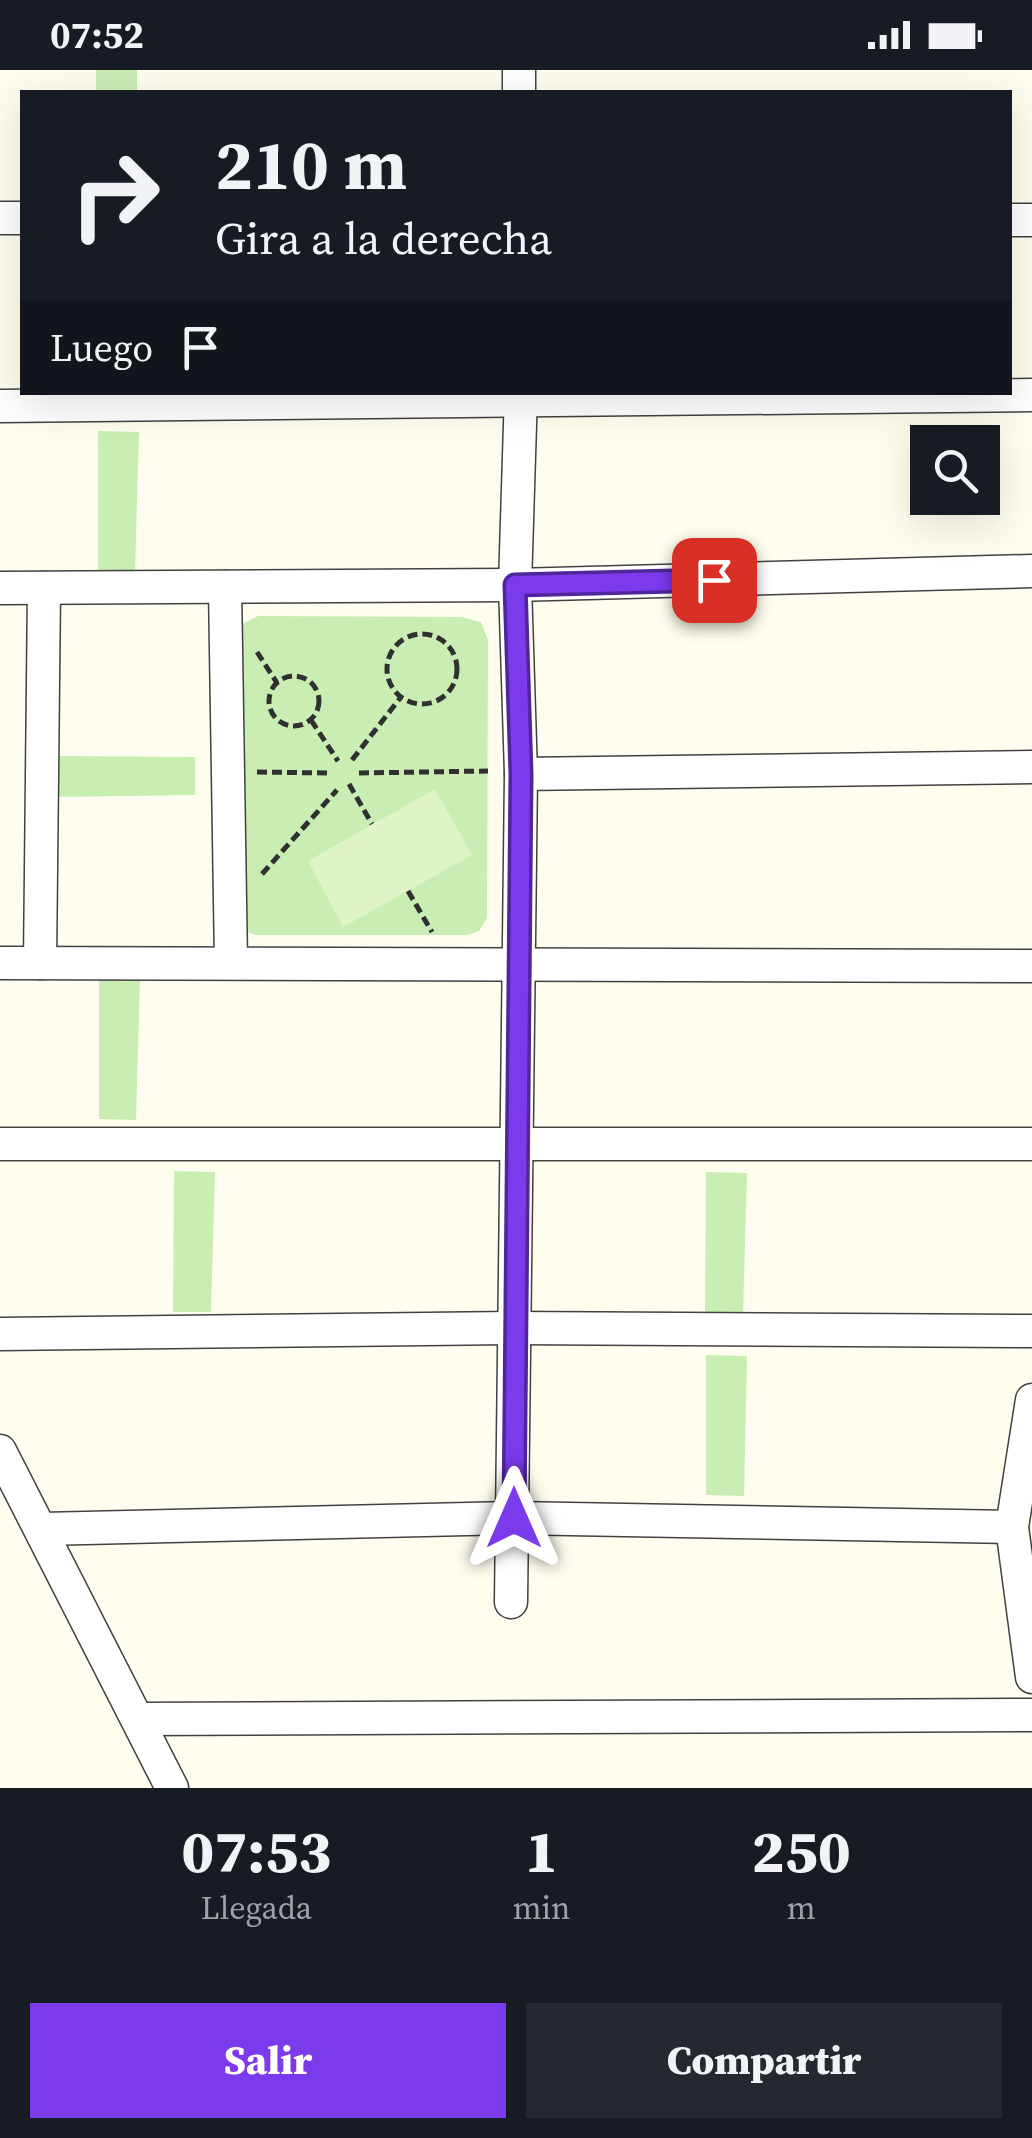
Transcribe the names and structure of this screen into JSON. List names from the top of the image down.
{
  "page": {
    "status": "07:52",
    "turn": ["210 m", "Gira a la derecha"],
    "then": "Luego",
    "eta": [
      "07:53",
      "Llegada",
      "1",
      "min",
      "250",
      "m"
    ],
    "buttons": ["Salir", "Compartir"]
  }
}
